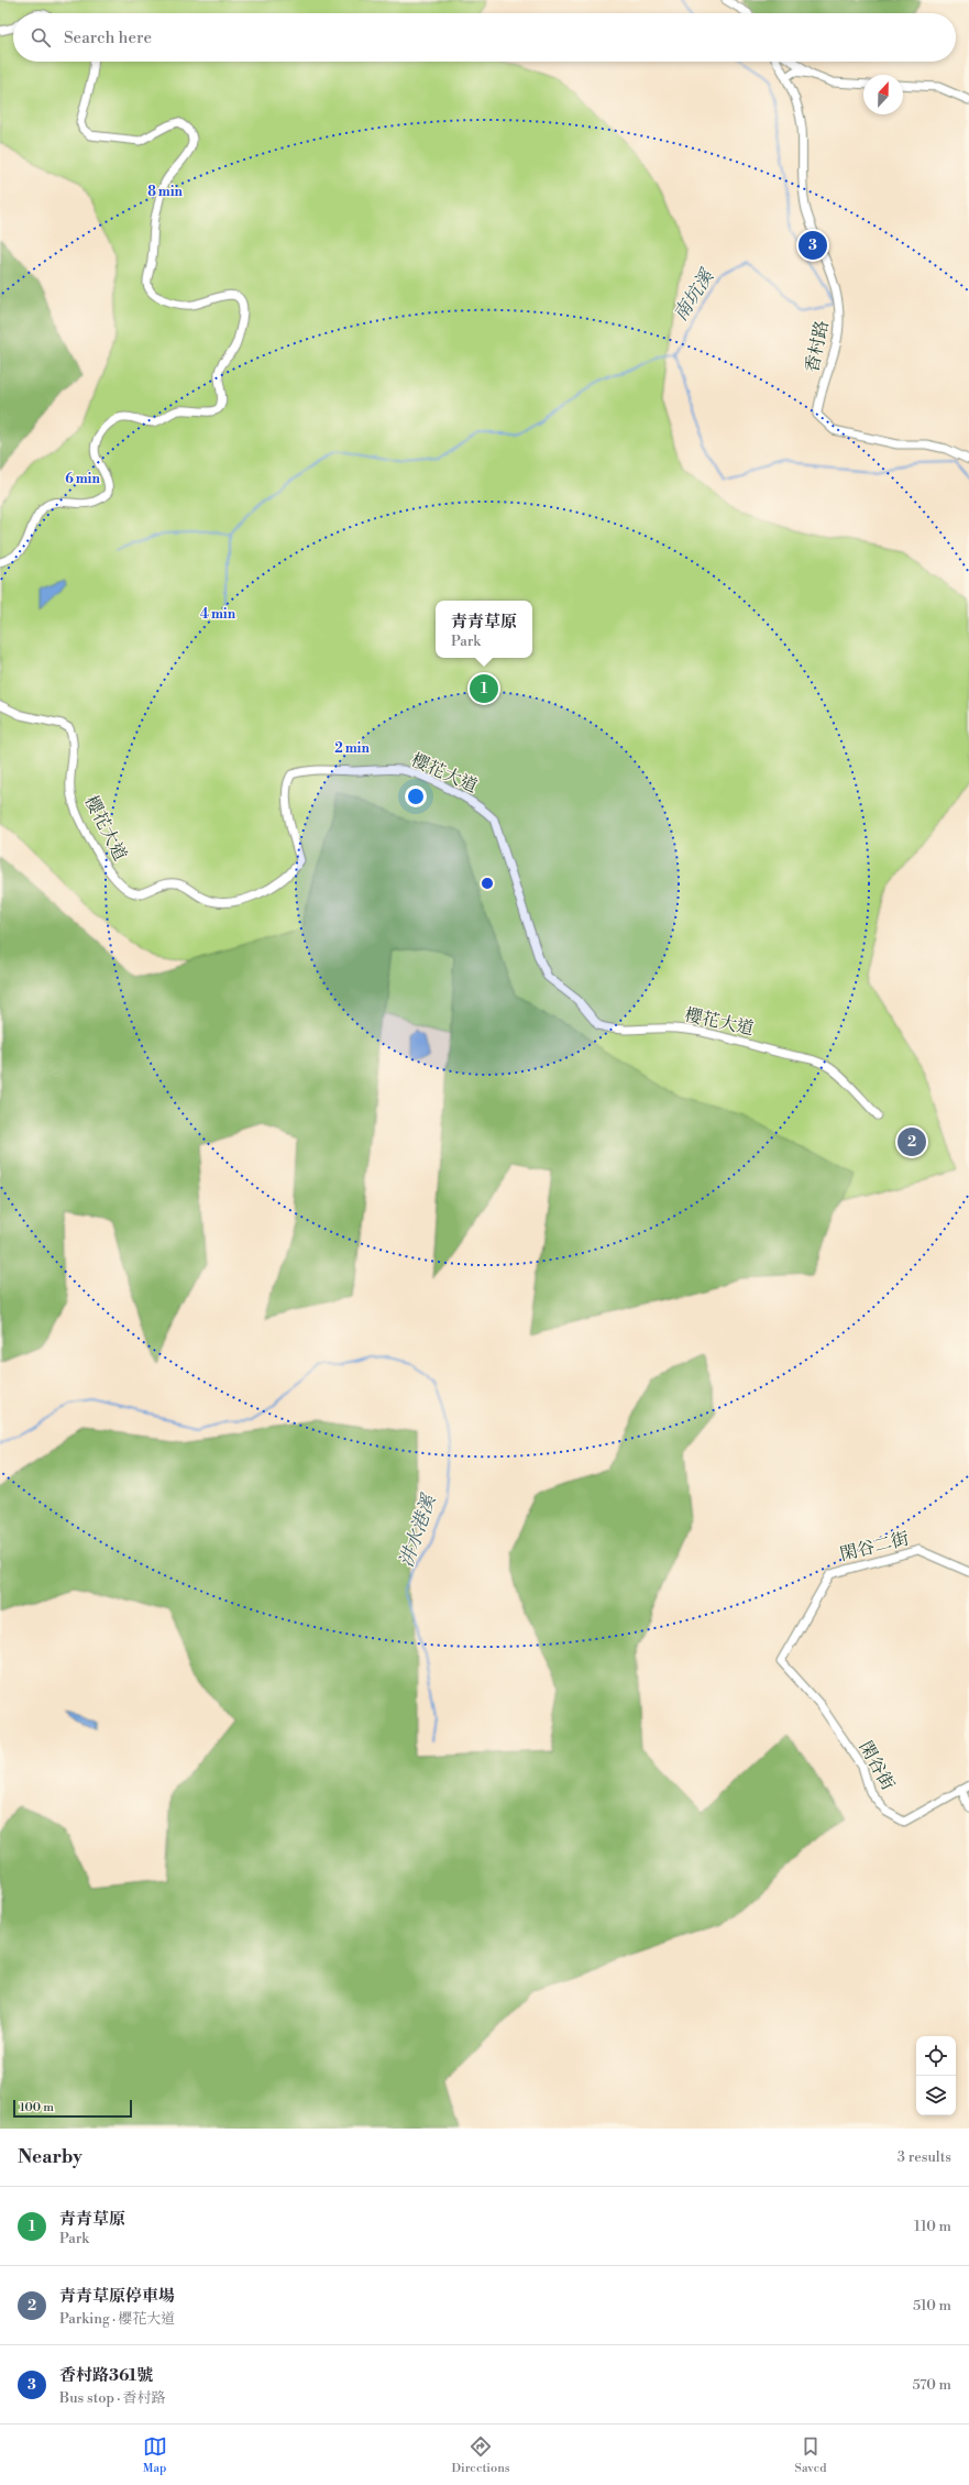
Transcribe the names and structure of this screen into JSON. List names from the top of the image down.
{
  "streets": {
    "street": [
      "香村路",
      "櫻花大道",
      "閑谷二街",
      "閑谷街"
    ]
  },
  "crossings": [
    ["閑谷二街", "閑谷街"]
  ],
  "water": ["南坑溪", "汫水港溪"],
  "scale_bar": "100 m",
  "north": "top",
  "page": {
    "search": "Search here",
    "pins": ["3", "1", "2"],
    "popup": ["青青草原", "Park"],
    "scale": "100 m",
    "heading": ["Nearby", "3 results"],
    "list": [
      {
        "mark": "1",
        "name": "青青草原",
        "note": "Park",
        "value": "110 m"
      },
      {
        "mark": "2",
        "name": "青青草原停車場",
        "note": "Parking · 櫻花大道",
        "value": "510 m"
      },
      {
        "mark": "3",
        "name": "香村路361號",
        "note": "Bus stop · 香村路",
        "value": "570 m"
      }
    ],
    "nav": ["Map", "Directions", "Saved"]
  },
  "rings": [
    "8 min",
    "6 min",
    "4 min",
    "2 min"
  ]
}
